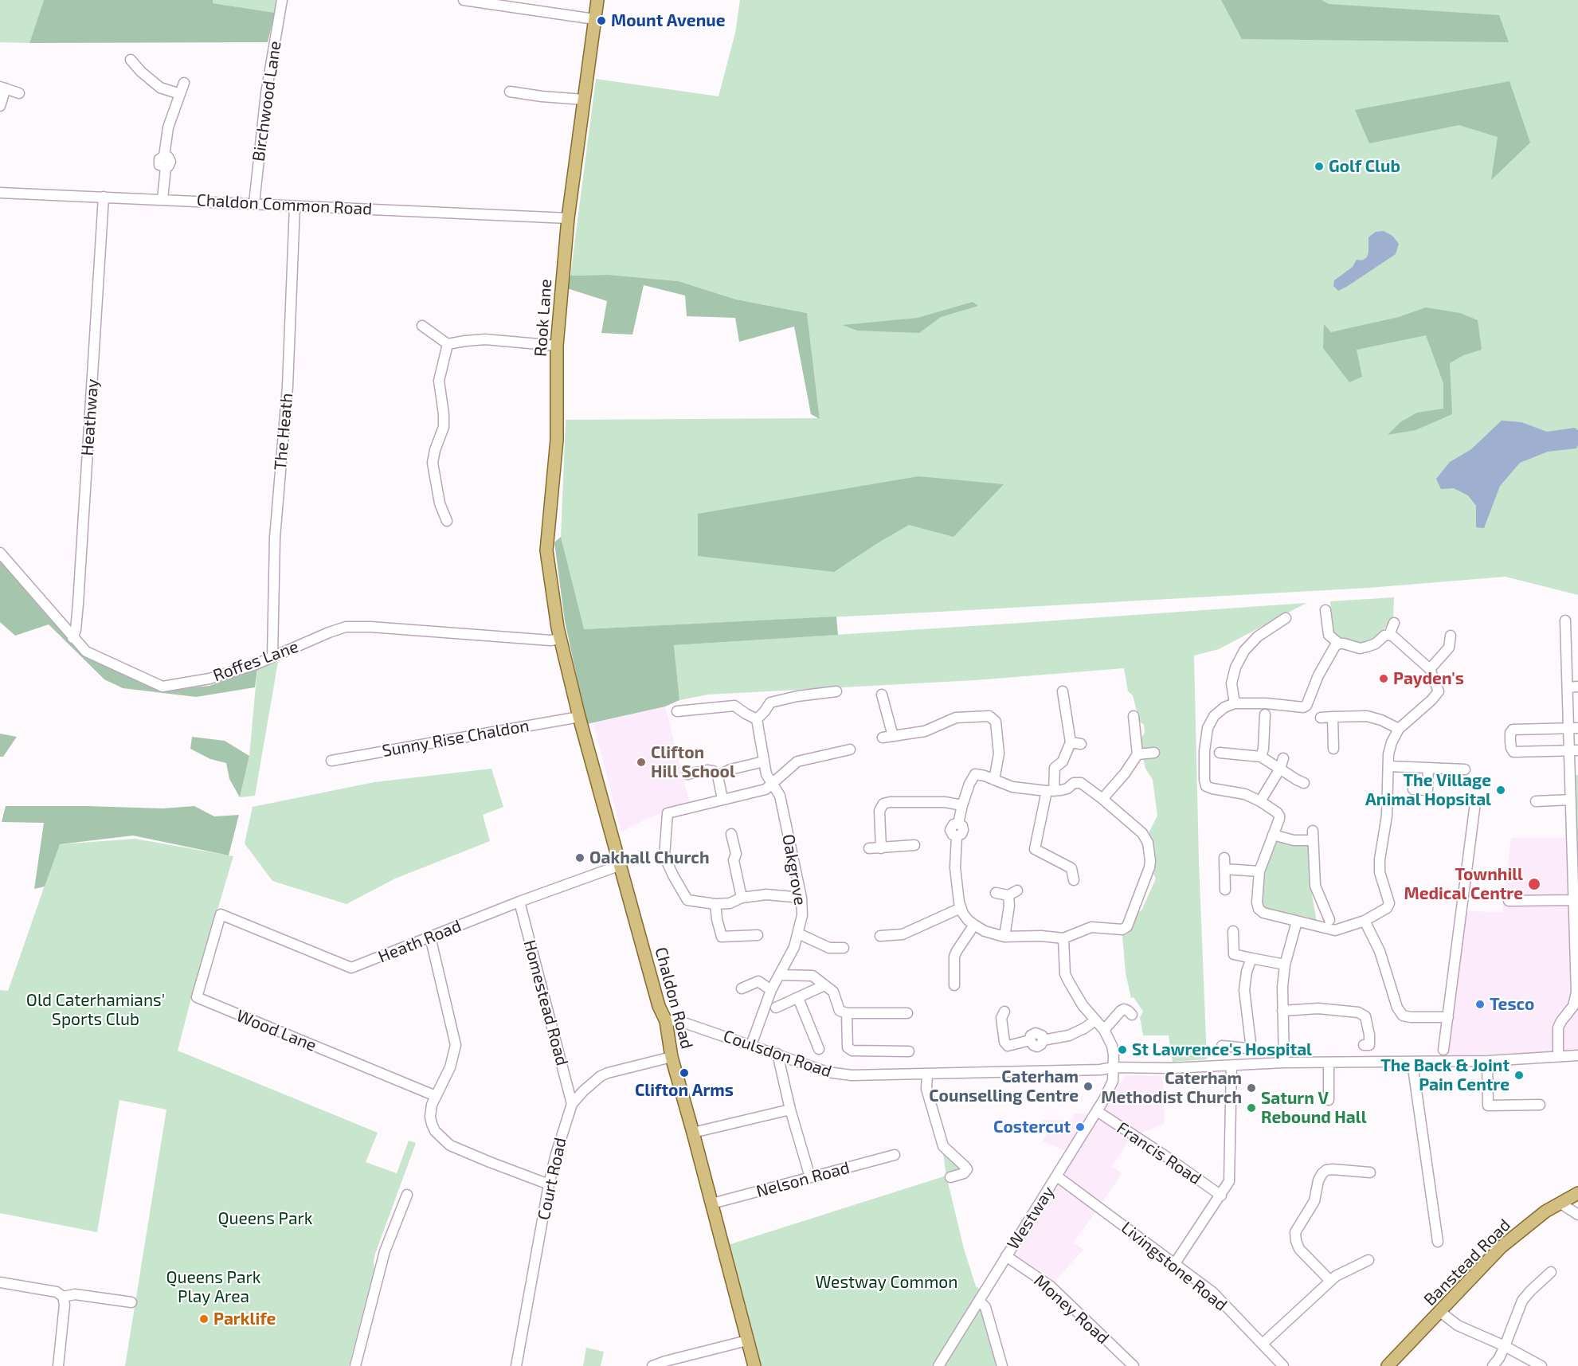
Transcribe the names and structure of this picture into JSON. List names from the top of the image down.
{
  "streets": {
    "main road": ["Rook Lane", "Chaldon Road", "Banstead Road"],
    "street": [
      "Birchwood Lane",
      "Chaldon Common Road",
      "Heathway",
      "The Heath",
      "Roffes Lane",
      "Sunny Rise Chaldon",
      "Oakgrove",
      "Heath Road",
      "Homestead Road",
      "Wood Lane",
      "Coulsdon Road",
      "Francis Road",
      "Court Road",
      "Nelson Road",
      "Westway",
      "Livingstone Road",
      "Money Road"
    ]
  },
  "crossings": [
    ["Birchwood Lane", "Chaldon Common Road"],
    ["Chaldon Common Road", "Rook Lane"],
    ["Chaldon Common Road", "Heathway"],
    ["Chaldon Common Road", "The Heath"],
    ["Rook Lane", "Roffes Lane"],
    ["Rook Lane", "Chaldon Road"],
    ["Heathway", "Roffes Lane"],
    ["The Heath", "Roffes Lane"],
    ["Roffes Lane", "Chaldon Road"],
    ["Sunny Rise Chaldon", "Chaldon Road"],
    ["Oakgrove", "Coulsdon Road"],
    ["Heath Road", "Chaldon Road"],
    ["Heath Road", "Homestead Road"],
    ["Heath Road", "Wood Lane"],
    ["Chaldon Road", "Coulsdon Road"],
    ["Chaldon Road", "Court Road"],
    ["Chaldon Road", "Nelson Road"],
    ["Homestead Road", "Court Road"],
    ["Coulsdon Road", "Westway"],
    ["Francis Road", "Westway"],
    ["Westway", "Livingstone Road"],
    ["Westway", "Money Road"]
  ],
  "parks": [
    "Old Caterhamians' Sports Club",
    "Queens Park",
    "Queens Park Play Area",
    "Westway Common"
  ],
  "places": [
    "Mount Avenue",
    "Golf Club",
    "Payden's",
    "Clifton Hill School",
    "The Village Animal Hopsital",
    "Oakhall Church",
    "Townhill Medical Centre",
    "Tesco",
    "St Lawrence's Hospital",
    "Clifton Arms",
    "The Back & Joint Pain Centre",
    "Caterham Counselling Centre",
    "Caterham Methodist Church",
    "Saturn V Rebound Hall",
    "Costercut",
    "Parklife"
  ]
}
